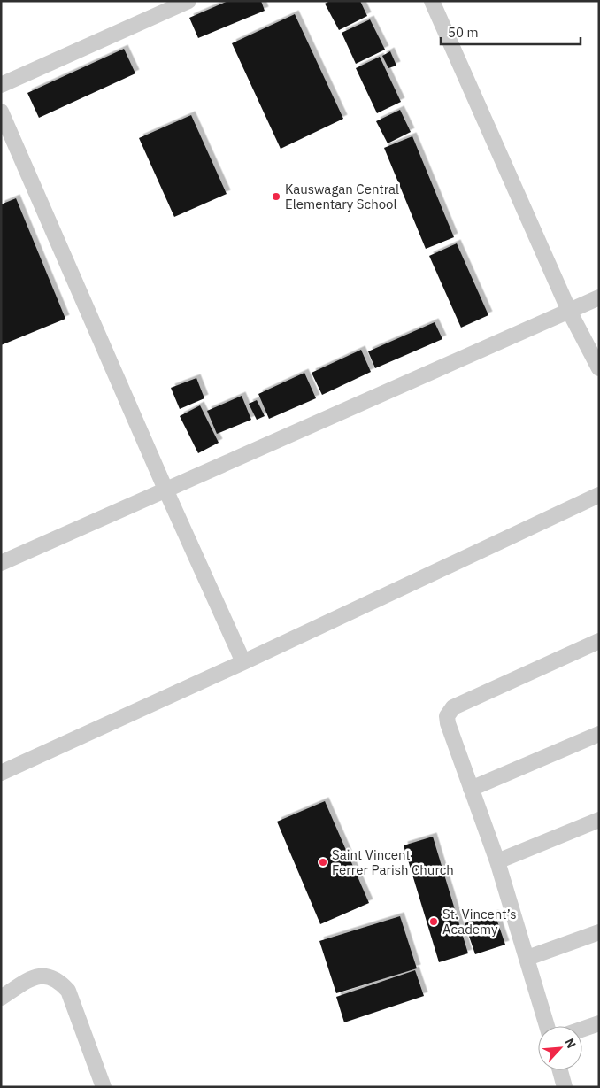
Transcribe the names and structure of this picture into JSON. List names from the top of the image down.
{
  "places": ["Kauswagan Central Elementary School", "Saint Vincent Ferrer Parish Church", "St. Vincent’s Academy"],
  "scale_bar": "50 m",
  "north": "top right"
}
